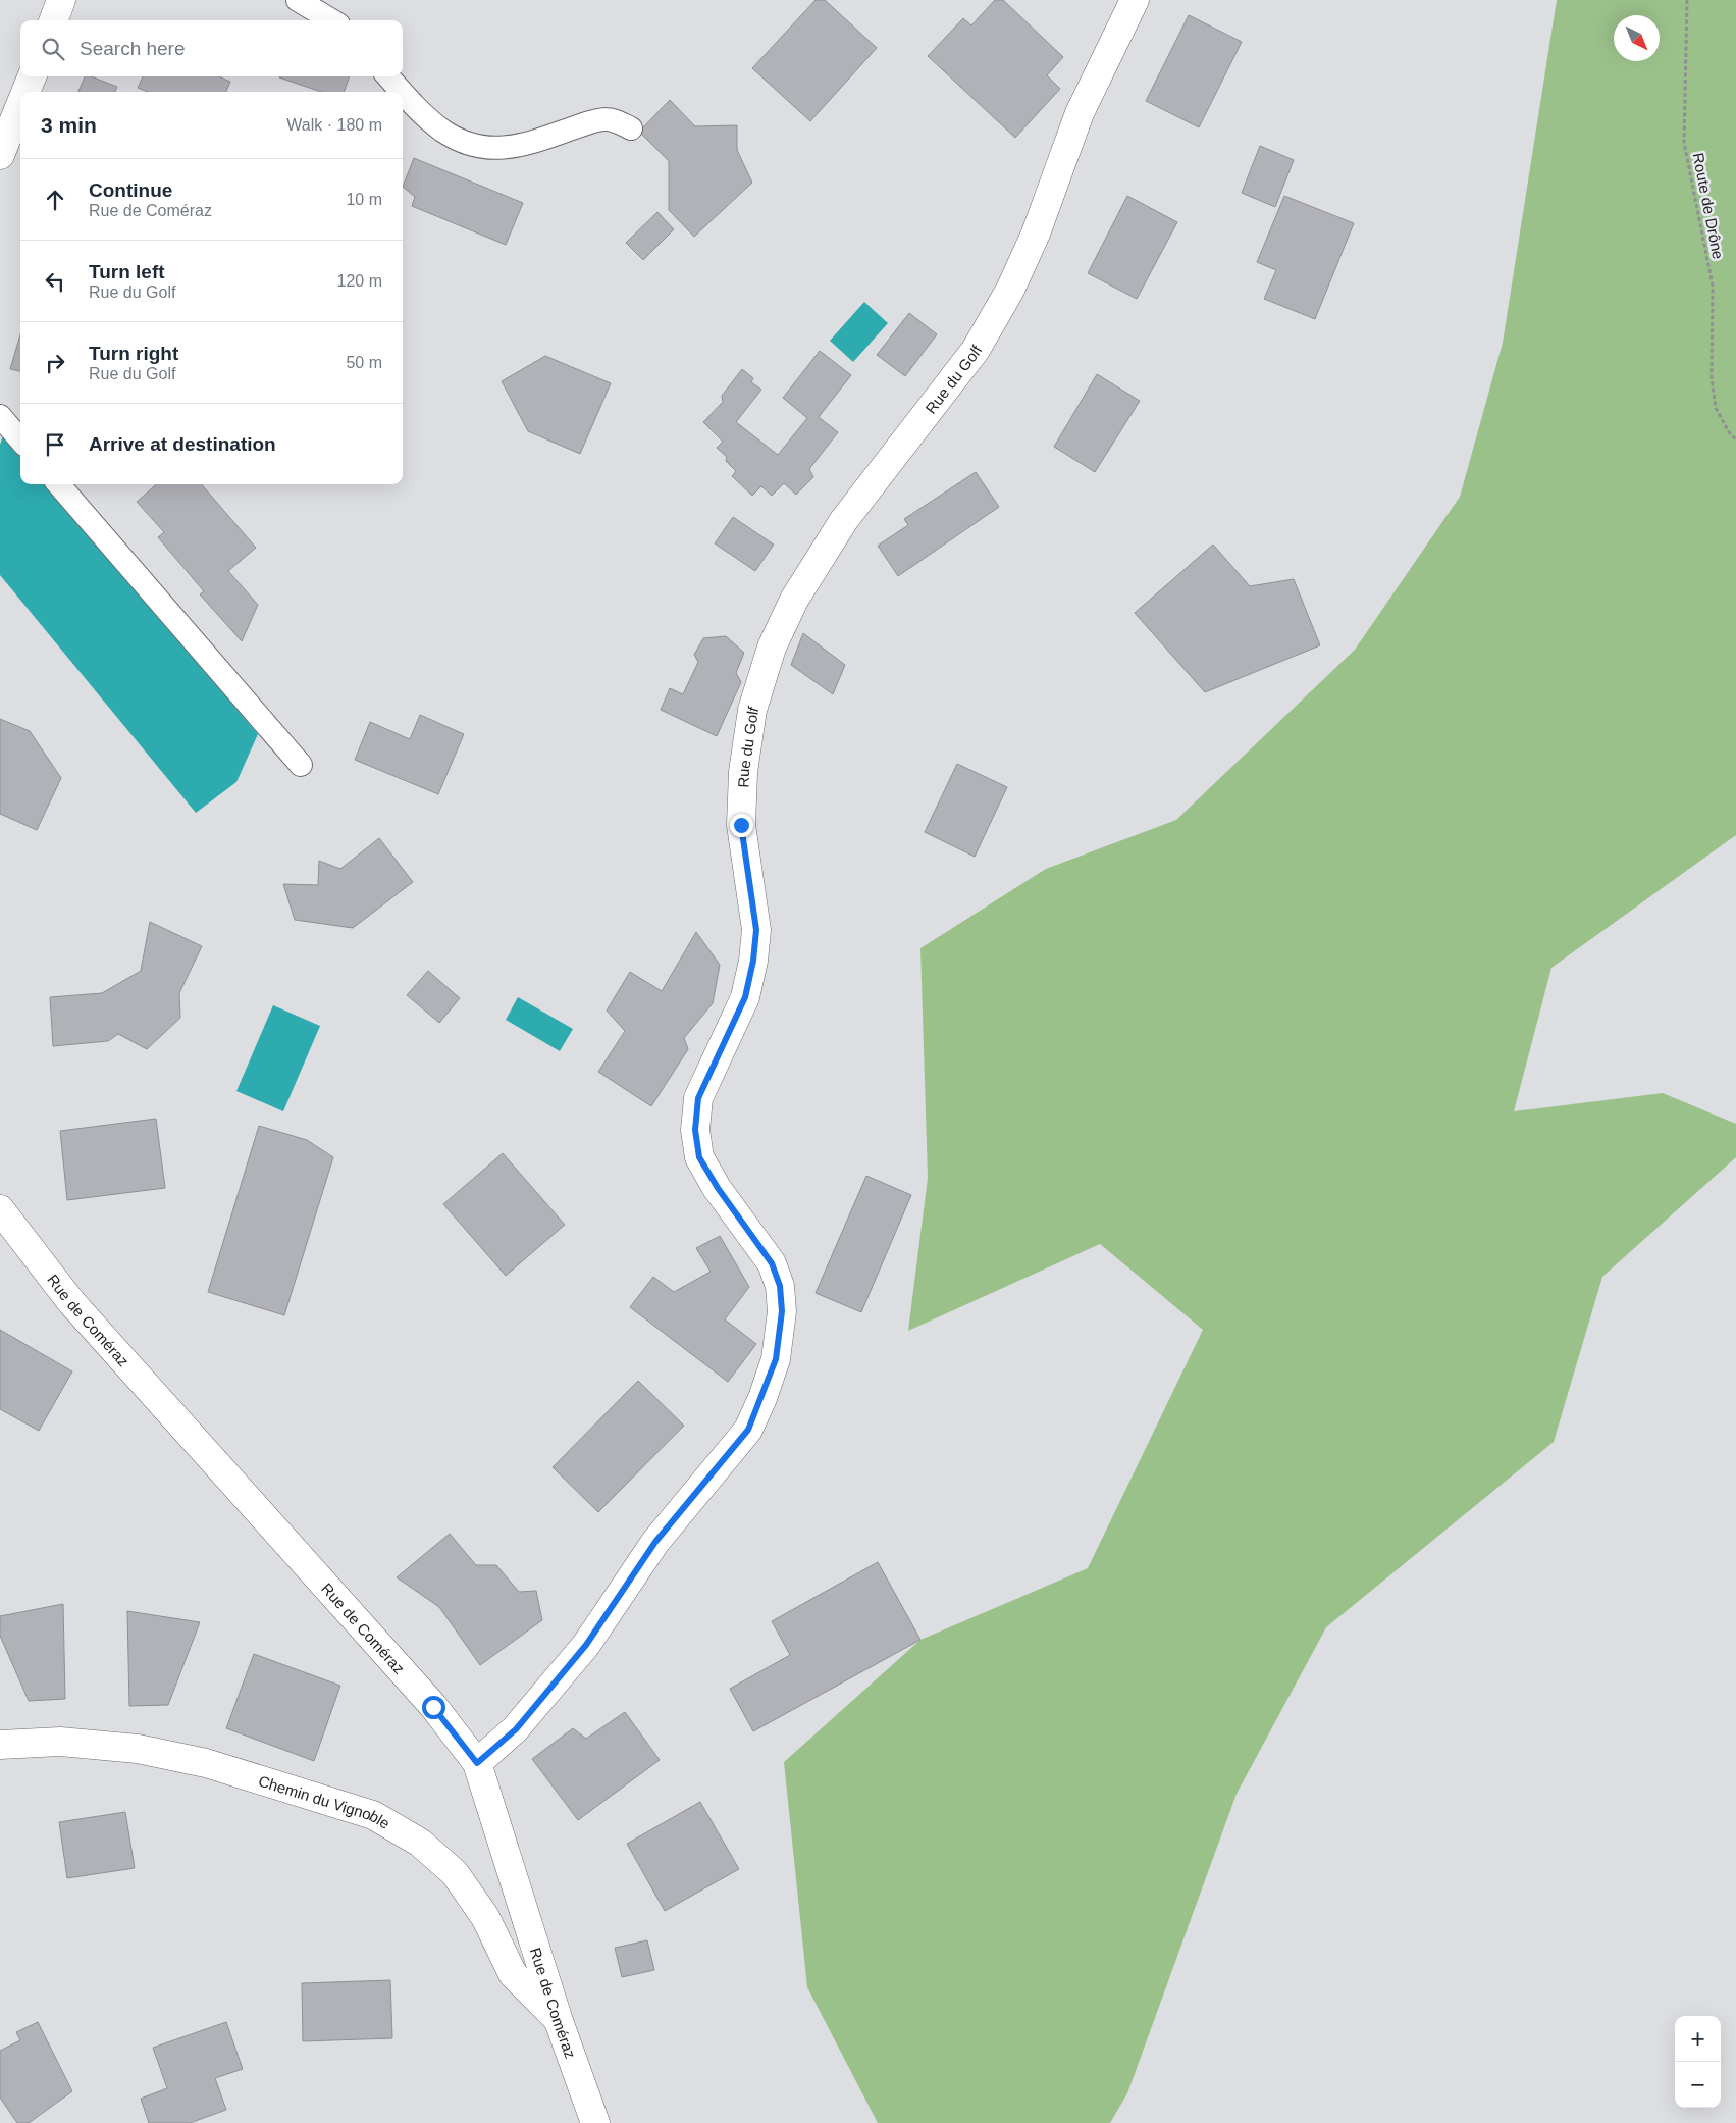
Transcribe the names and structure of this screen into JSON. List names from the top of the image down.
{
  "streets": {
    "street": ["Rue du Golf", "Rue de Coméraz", "Chemin du Vignoble"],
    "path": ["Route de Drône"]
  },
  "crossings": [
    ["Rue du Golf", "Rue de Coméraz"],
    ["Rue de Coméraz", "Chemin du Vignoble"]
  ],
  "north": "bottom right",
  "page": {
    "search": "Search here",
    "heading": ["3 min", "Walk · 180 m"],
    "list": [
      ["Continue", "Rue de Coméraz", "10 m"],
      ["Turn left", "Rue du Golf", "120 m"],
      ["Turn right", "Rue du Golf", "50 m"],
      "Arrive at destination"
    ],
    "map_buttons": ["+", "−"]
  }
}
